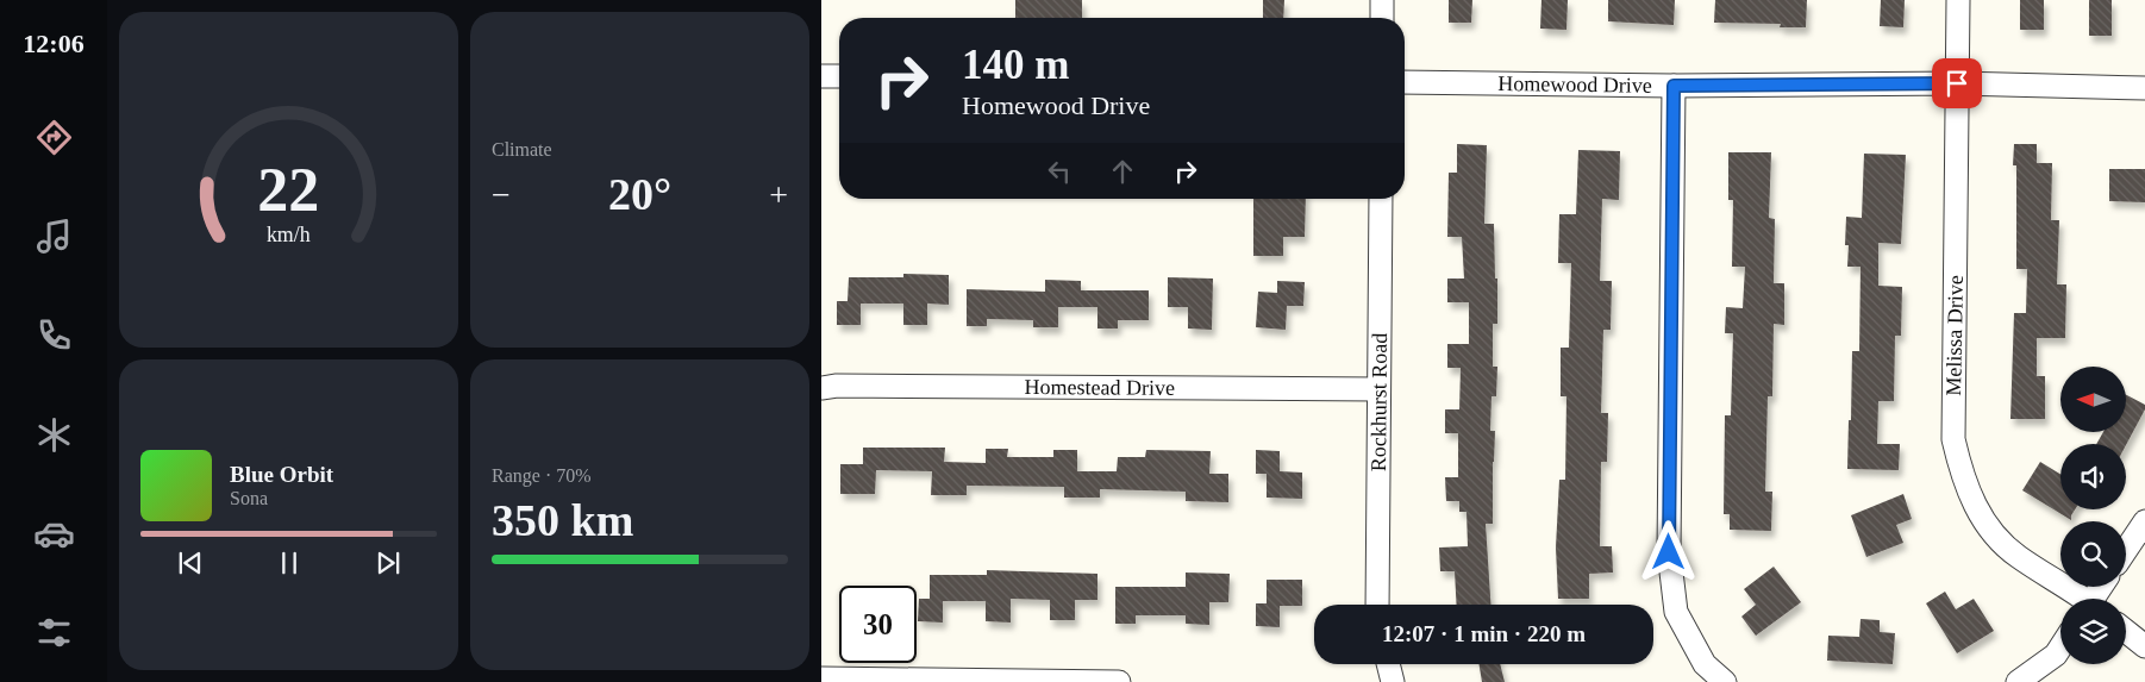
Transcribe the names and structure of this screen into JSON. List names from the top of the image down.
{
  "streets": {
    "street": [
      "Homewood Drive",
      "Melissa Drive",
      "Homestead Drive",
      "Rockhurst Road"
    ]
  },
  "crossings": [
    ["Homewood Drive", "Melissa Drive"],
    ["Homestead Drive", "Rockhurst Road"]
  ],
  "north": "left",
  "page": {
    "tabs": "12:06",
    "tile": [
      "Climate",
      ["Range · 70%", "350 km"]
    ],
    "turn": ["140 m", "Homewood Drive"],
    "heat": ["−", "20°", "+"],
    "song": ["Blue Orbit", "Sona"],
    "limit": "30",
    "trip": "12:07 · 1 min · 220 m",
    "gauge": ["22", "km/h"]
  }
}
